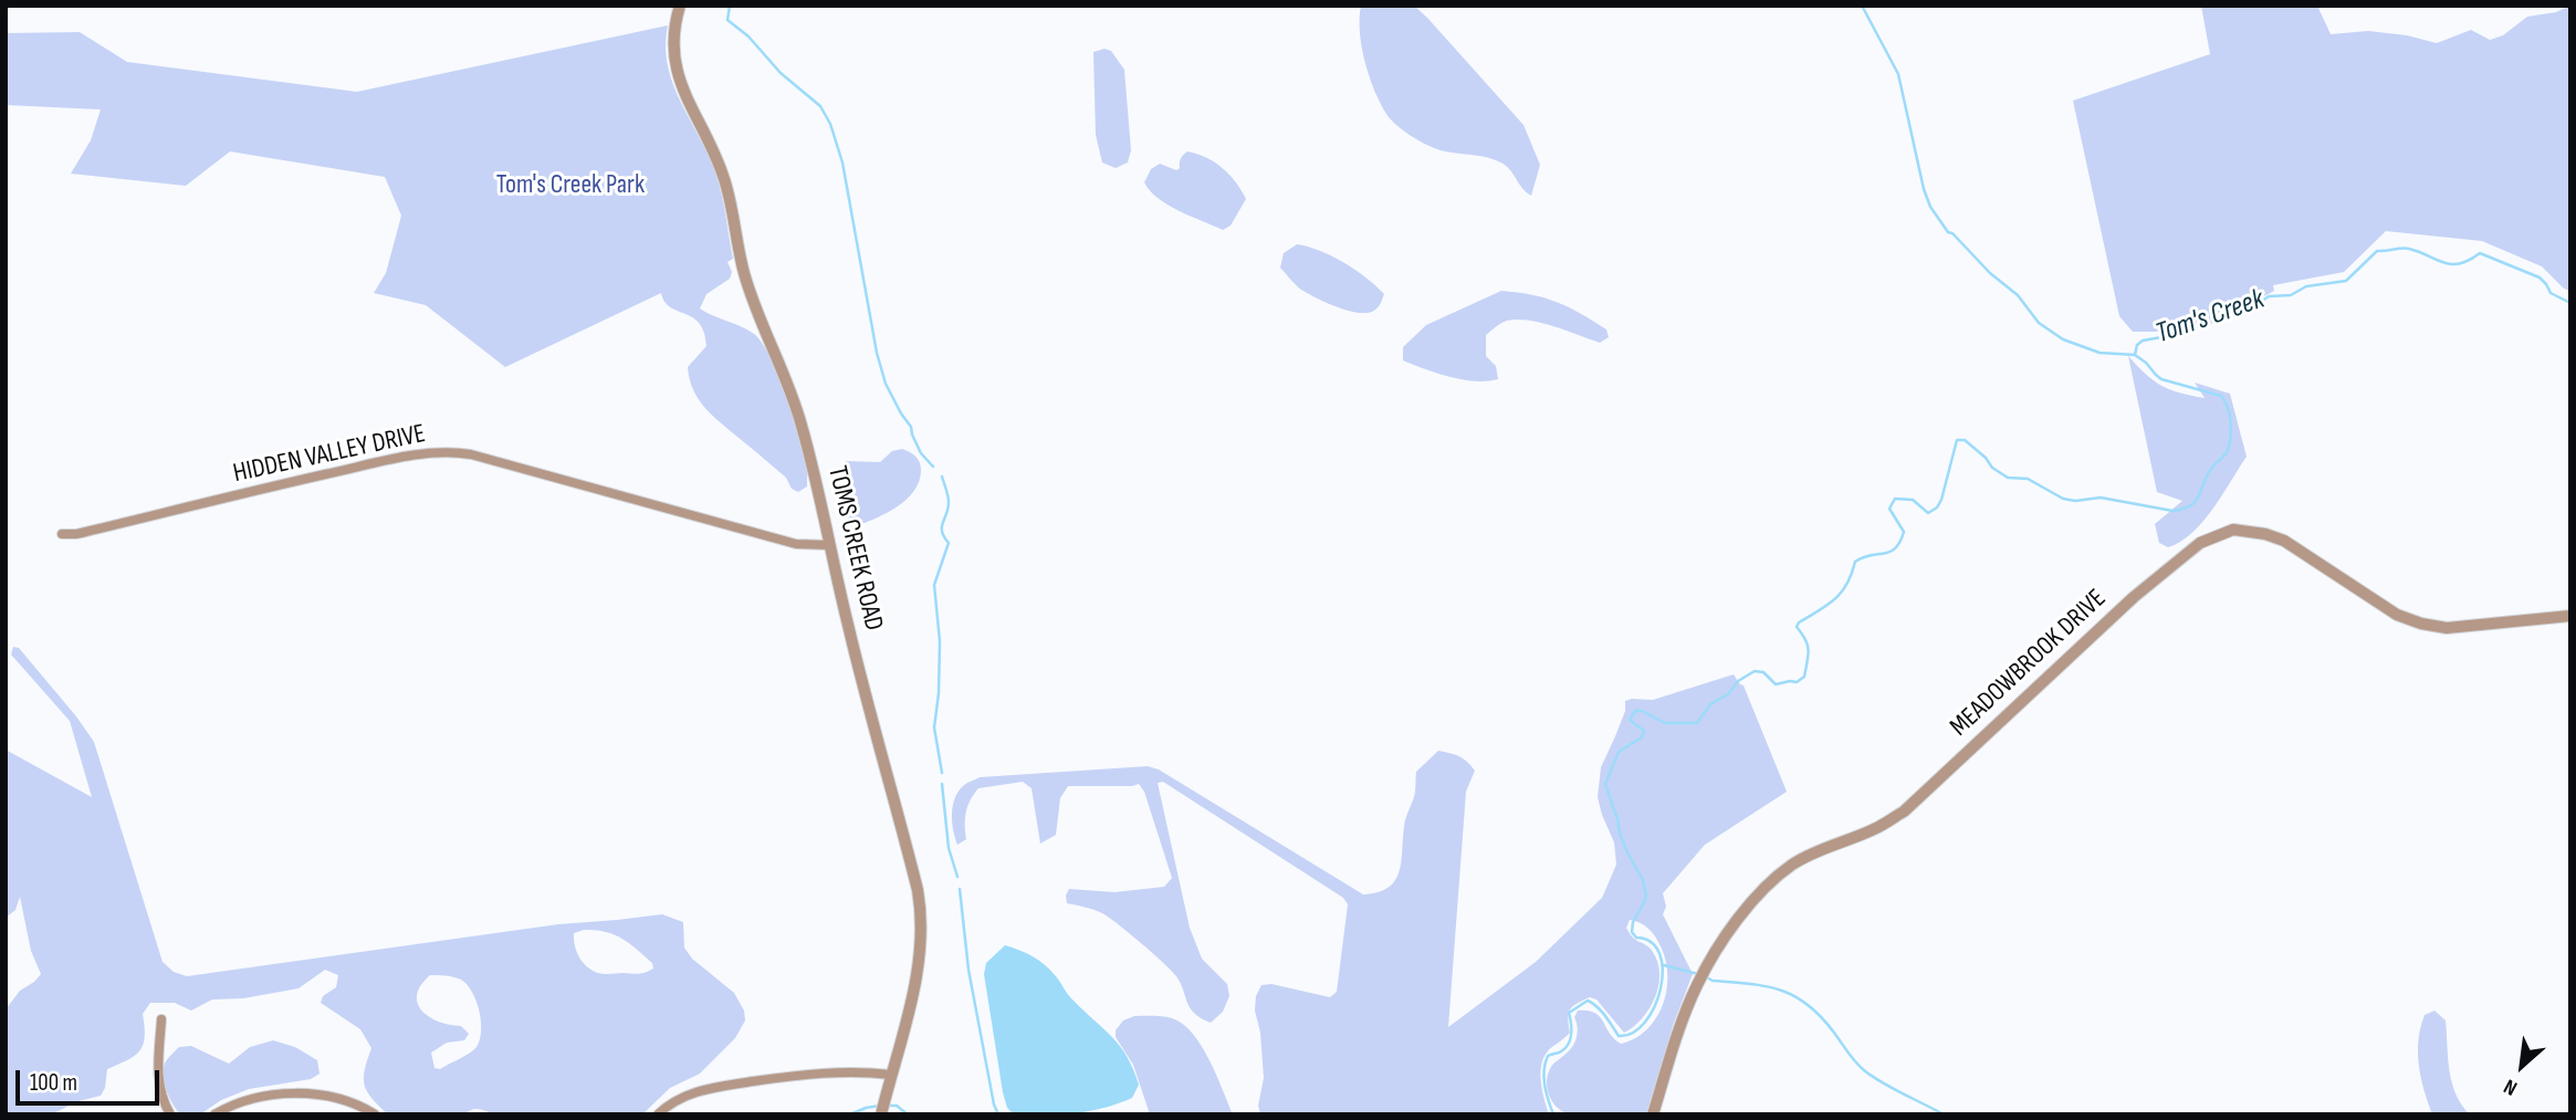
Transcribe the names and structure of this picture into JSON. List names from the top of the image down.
{
  "streets": {
    "street": ["HIDDEN VALLEY DRIVE", "TOMS CREEK ROAD", "MEADOWBROOK DRIVE"]
  },
  "crossings": [
    ["HIDDEN VALLEY DRIVE", "TOMS CREEK ROAD"]
  ],
  "water": ["Tom's Creek"],
  "parks": ["Tom's Creek Park"],
  "scale_bar": "100 m",
  "north": "bottom left"
}
